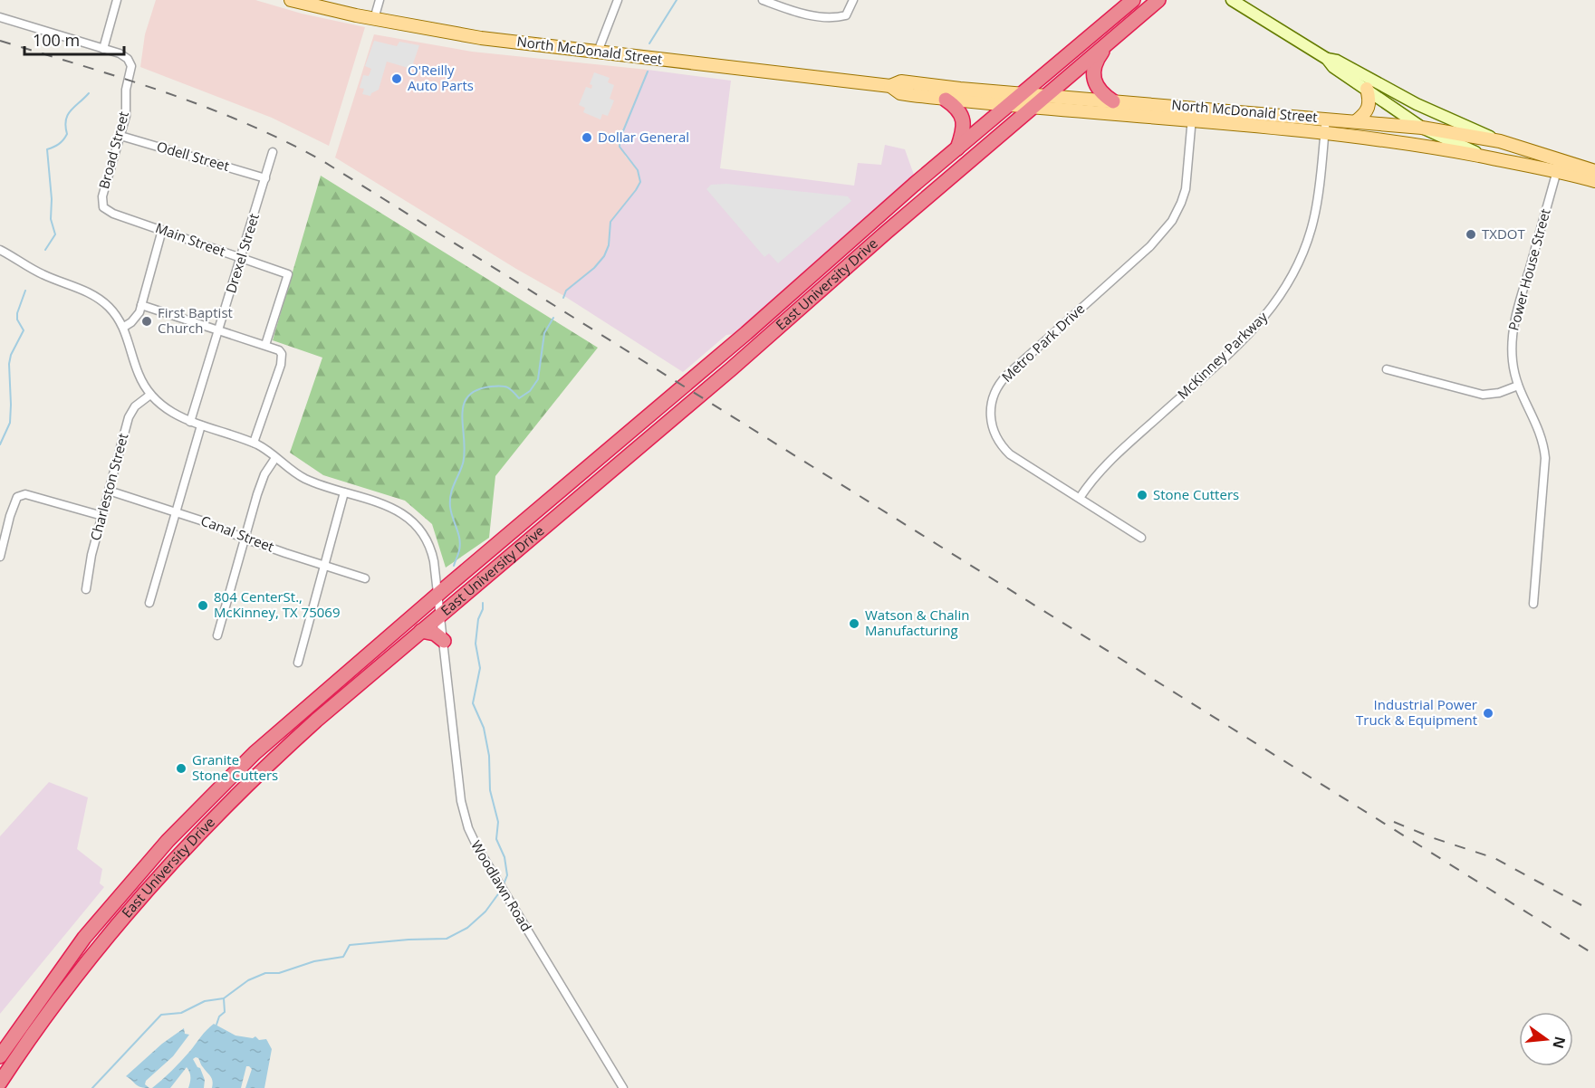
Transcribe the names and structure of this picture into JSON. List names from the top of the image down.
{
  "streets": {
    "highway": ["East University Drive"],
    "main road": ["North McDonald Street"],
    "street": [
      "Broad Street",
      "Odell Street",
      "Main Street",
      "Drexel Street",
      "Power House Street",
      "Metro Park Drive",
      "McKinney Parkway",
      "Charleston Street",
      "Canal Street",
      "Woodlawn Road"
    ]
  },
  "crossings": [
    ["North McDonald Street", "Power House Street"],
    ["North McDonald Street", "East University Drive"],
    ["North McDonald Street", "Metro Park Drive"],
    ["North McDonald Street", "McKinney Parkway"],
    ["Broad Street", "Odell Street"],
    ["Broad Street", "Main Street"],
    ["Odell Street", "Drexel Street"],
    ["Main Street", "Drexel Street"],
    ["Drexel Street", "Woodlawn Road"],
    ["East University Drive", "Woodlawn Road"],
    ["Metro Park Drive", "McKinney Parkway"],
    ["Charleston Street", "Canal Street"],
    ["Charleston Street", "Woodlawn Road"]
  ],
  "places": [
    "O'Reilly Auto Parts",
    "Dollar General",
    "TXDOT",
    "First Baptist Church",
    "Stone Cutters",
    "804 CenterSt., McKinney, TX 75069",
    "Watson & Chalin Manufacturing",
    "Industrial Power Truck & Equipment",
    "Granite Stone Cutters"
  ],
  "scale_bar": "100 m",
  "north": "right"
}
